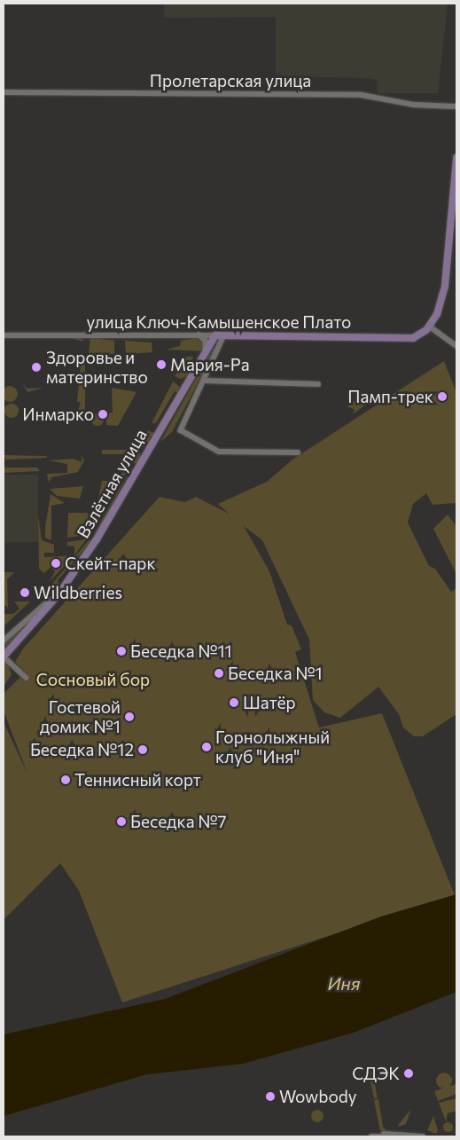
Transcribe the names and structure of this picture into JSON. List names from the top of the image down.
{
  "streets": {
    "main road": ["улица Ключ-Камышенское Плато", "Взлётная улица"],
    "street": ["Пролетарская улица"]
  },
  "crossings": [
    ["улица Ключ-Камышенское Плато", "Взлётная улица"]
  ],
  "water": ["Иня"],
  "parks": ["Сосновый бор"],
  "places": [
    "Мария-Ра",
    "Здоровье и материнство",
    "Памп-трек",
    "Инмарко",
    "Скейт-парк",
    "Wildberries",
    "Беседка №11",
    "Беседка №1",
    "Шатёр",
    "Гостевой домик №1",
    "Горнолыжный клуб \"Иня\"",
    "Беседка №12",
    "Теннисный корт",
    "Беседка №7",
    "СДЭК",
    "Wowbody"
  ]
}
